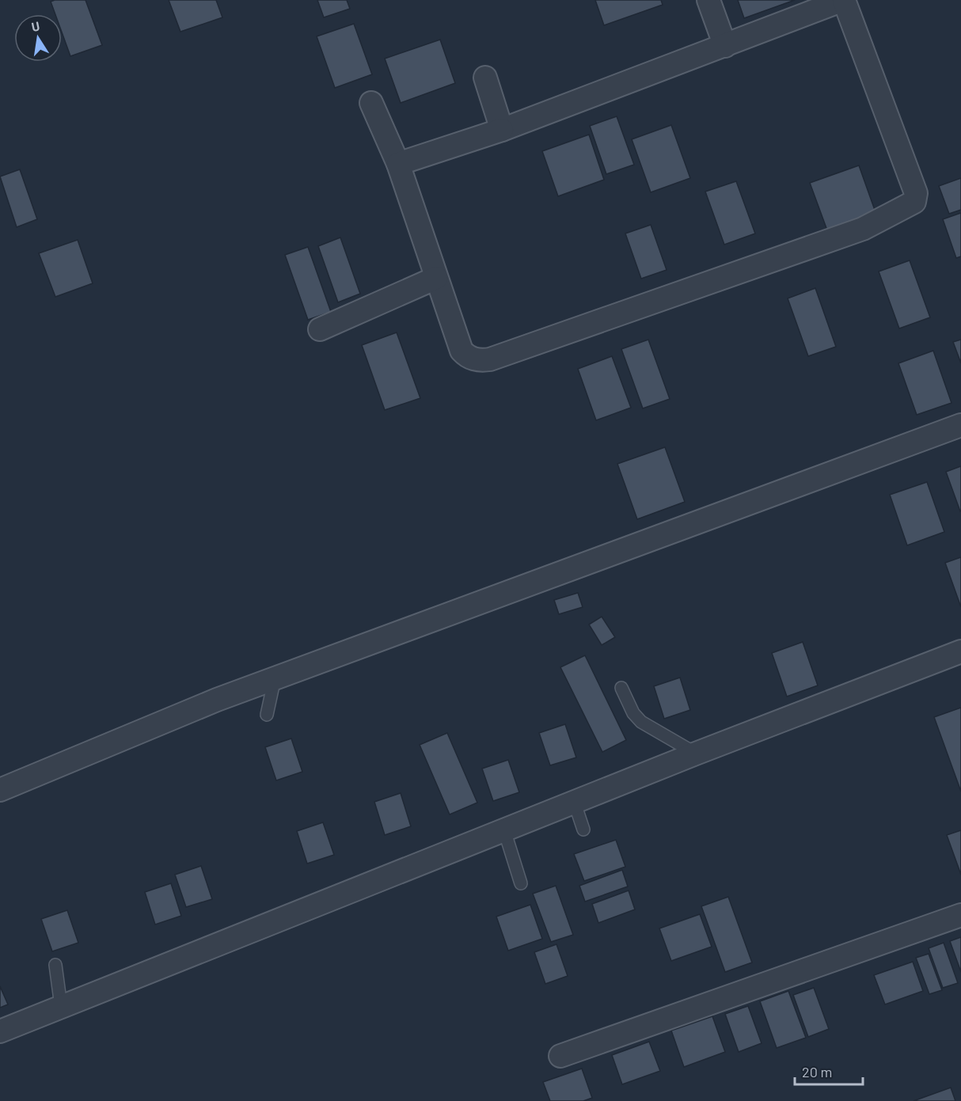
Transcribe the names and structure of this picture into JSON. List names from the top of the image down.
{
  "scale_bar": "20 m",
  "north": "top"
}
